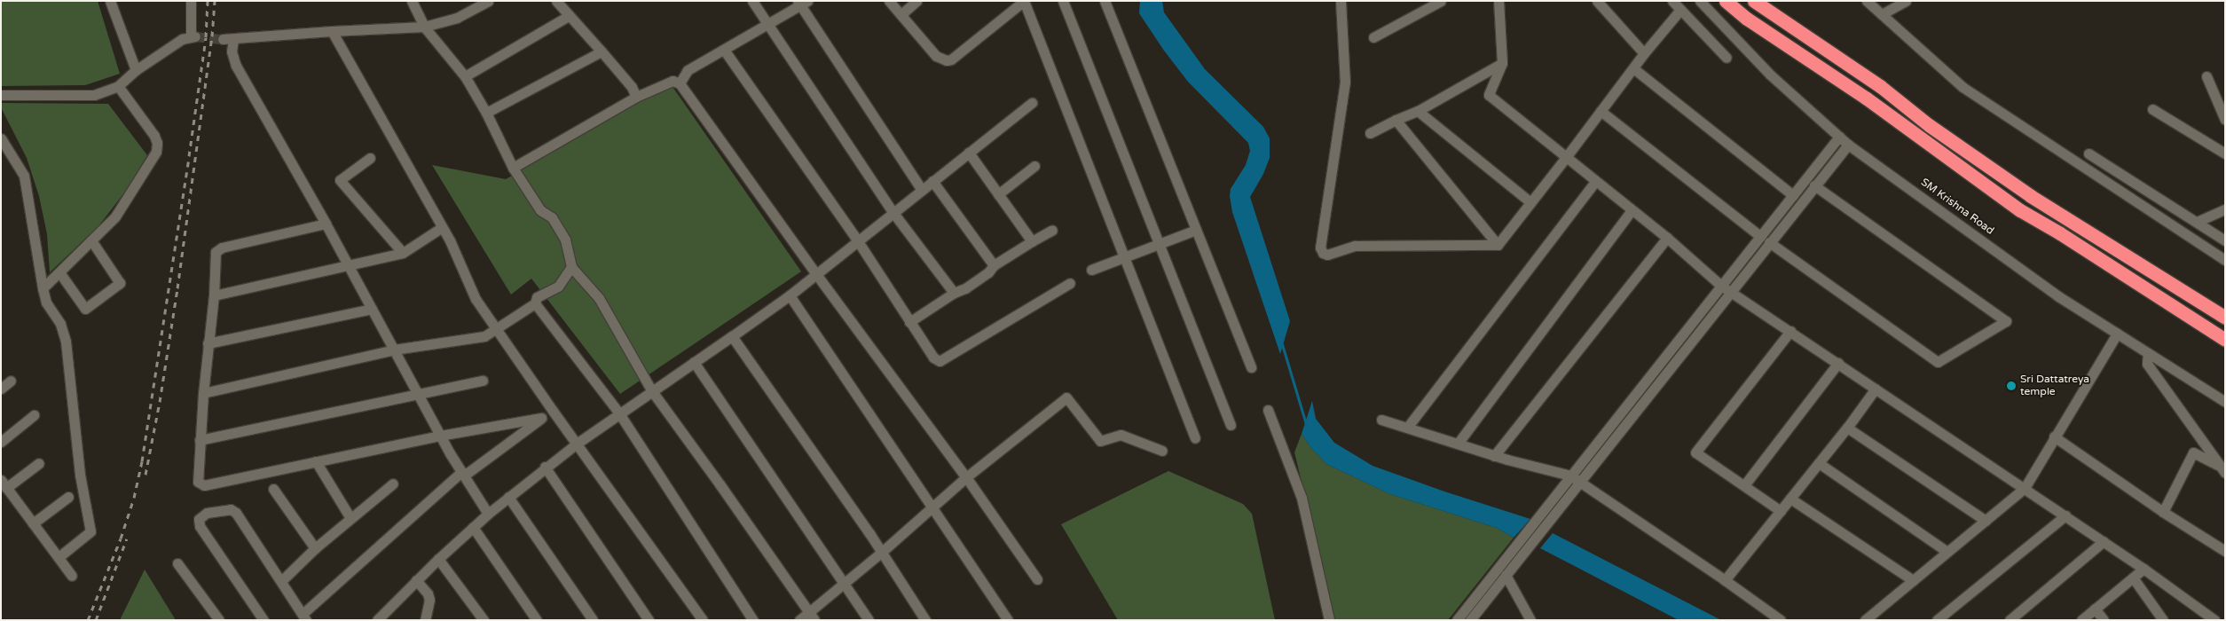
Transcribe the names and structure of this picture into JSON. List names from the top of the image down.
{
  "streets": {
    "street": ["SM Krishna Road"]
  },
  "places": ["Sri Dattatreya temple"]
}
